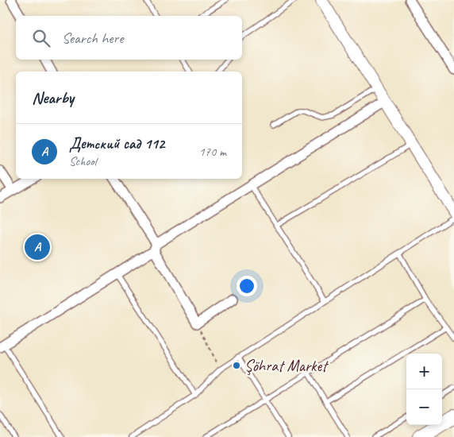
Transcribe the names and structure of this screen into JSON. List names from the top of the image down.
{
  "places": ["Şöhrat Market"],
  "page": {
    "search": "Search here",
    "heading": "Nearby",
    "list": [
      {
        "mark": "A",
        "name": "Детский сад 112",
        "note": "School",
        "value": "170 m"
      }
    ],
    "pins": "A",
    "map_buttons": ["+", "−"]
  }
}
